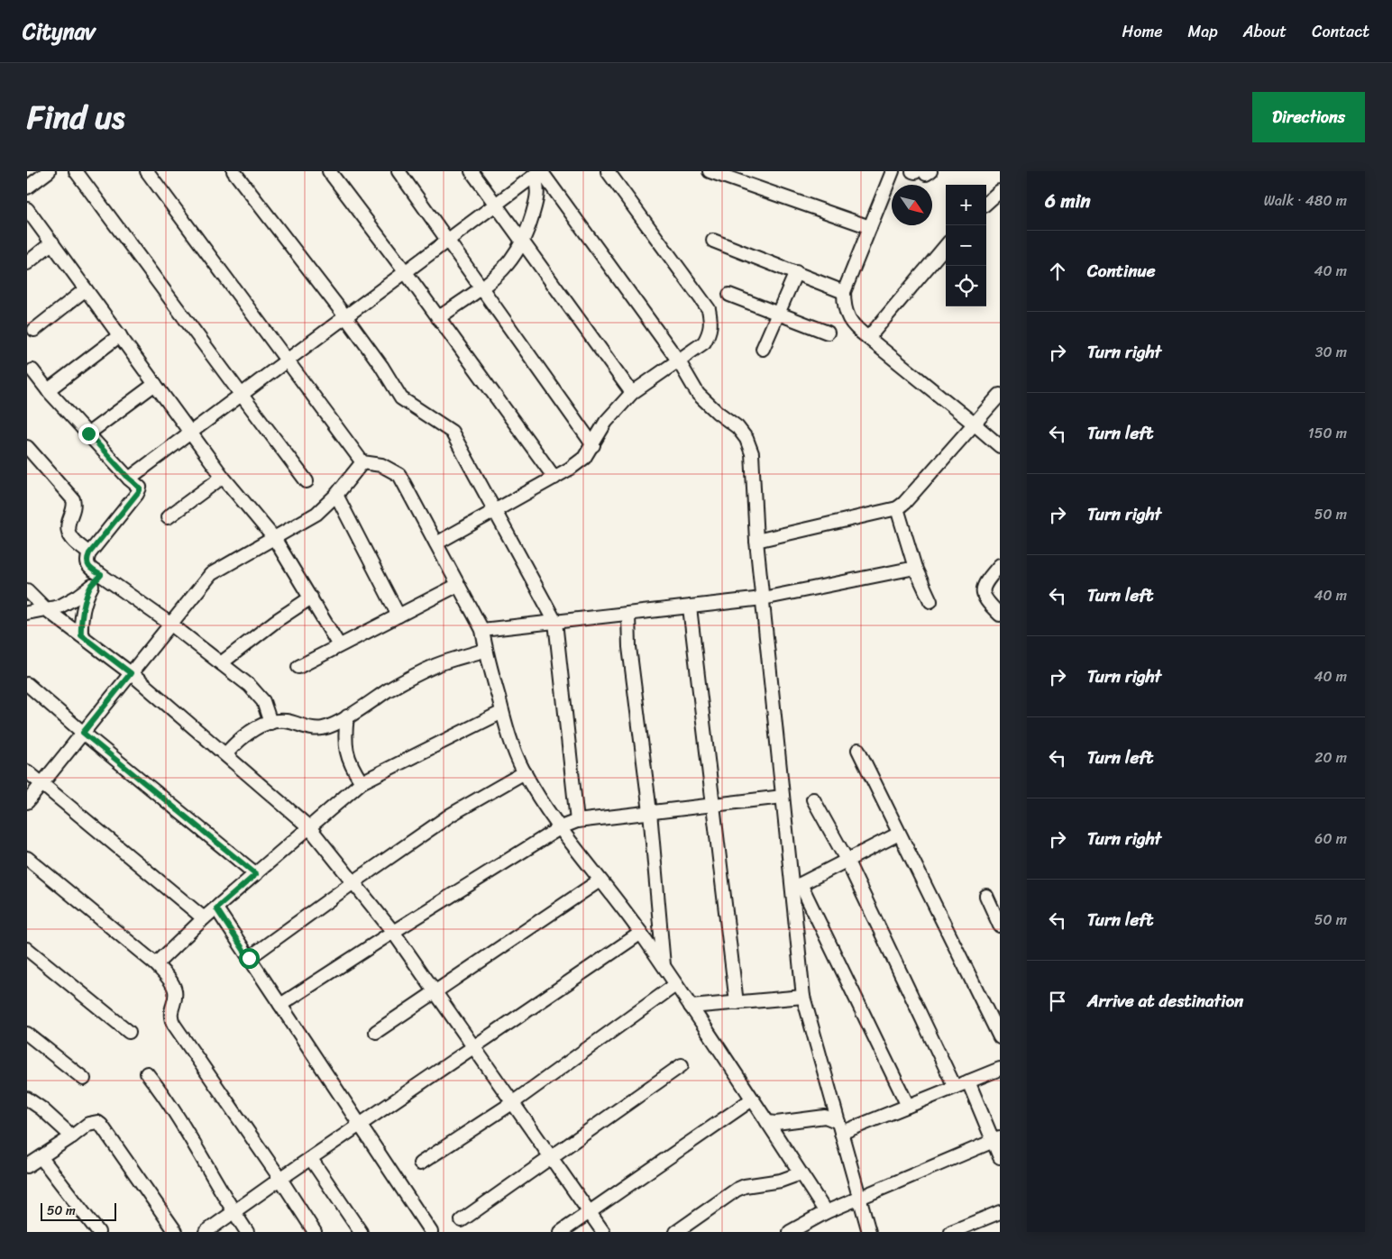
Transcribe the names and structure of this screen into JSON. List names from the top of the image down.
{
  "scale_bar": "50 m",
  "north": "bottom right",
  "page": {
    "header": "Citynav",
    "nav": [
      "Home",
      "Map",
      "About",
      "Contact"
    ],
    "title": "Find us",
    "buttons": "Directions",
    "heading": ["6 min", "Walk · 480 m"],
    "map_buttons": ["+", "−"],
    "list": [
      ["Continue", "40 m"],
      ["Turn right", "30 m"],
      ["Turn left", "150 m"],
      ["Turn right", "50 m"],
      ["Turn left", "40 m"],
      ["Turn right", "40 m"],
      ["Turn left", "20 m"],
      ["Turn right", "60 m"],
      ["Turn left", "50 m"],
      "Arrive at destination"
    ],
    "scale": "50 m"
  }
}
